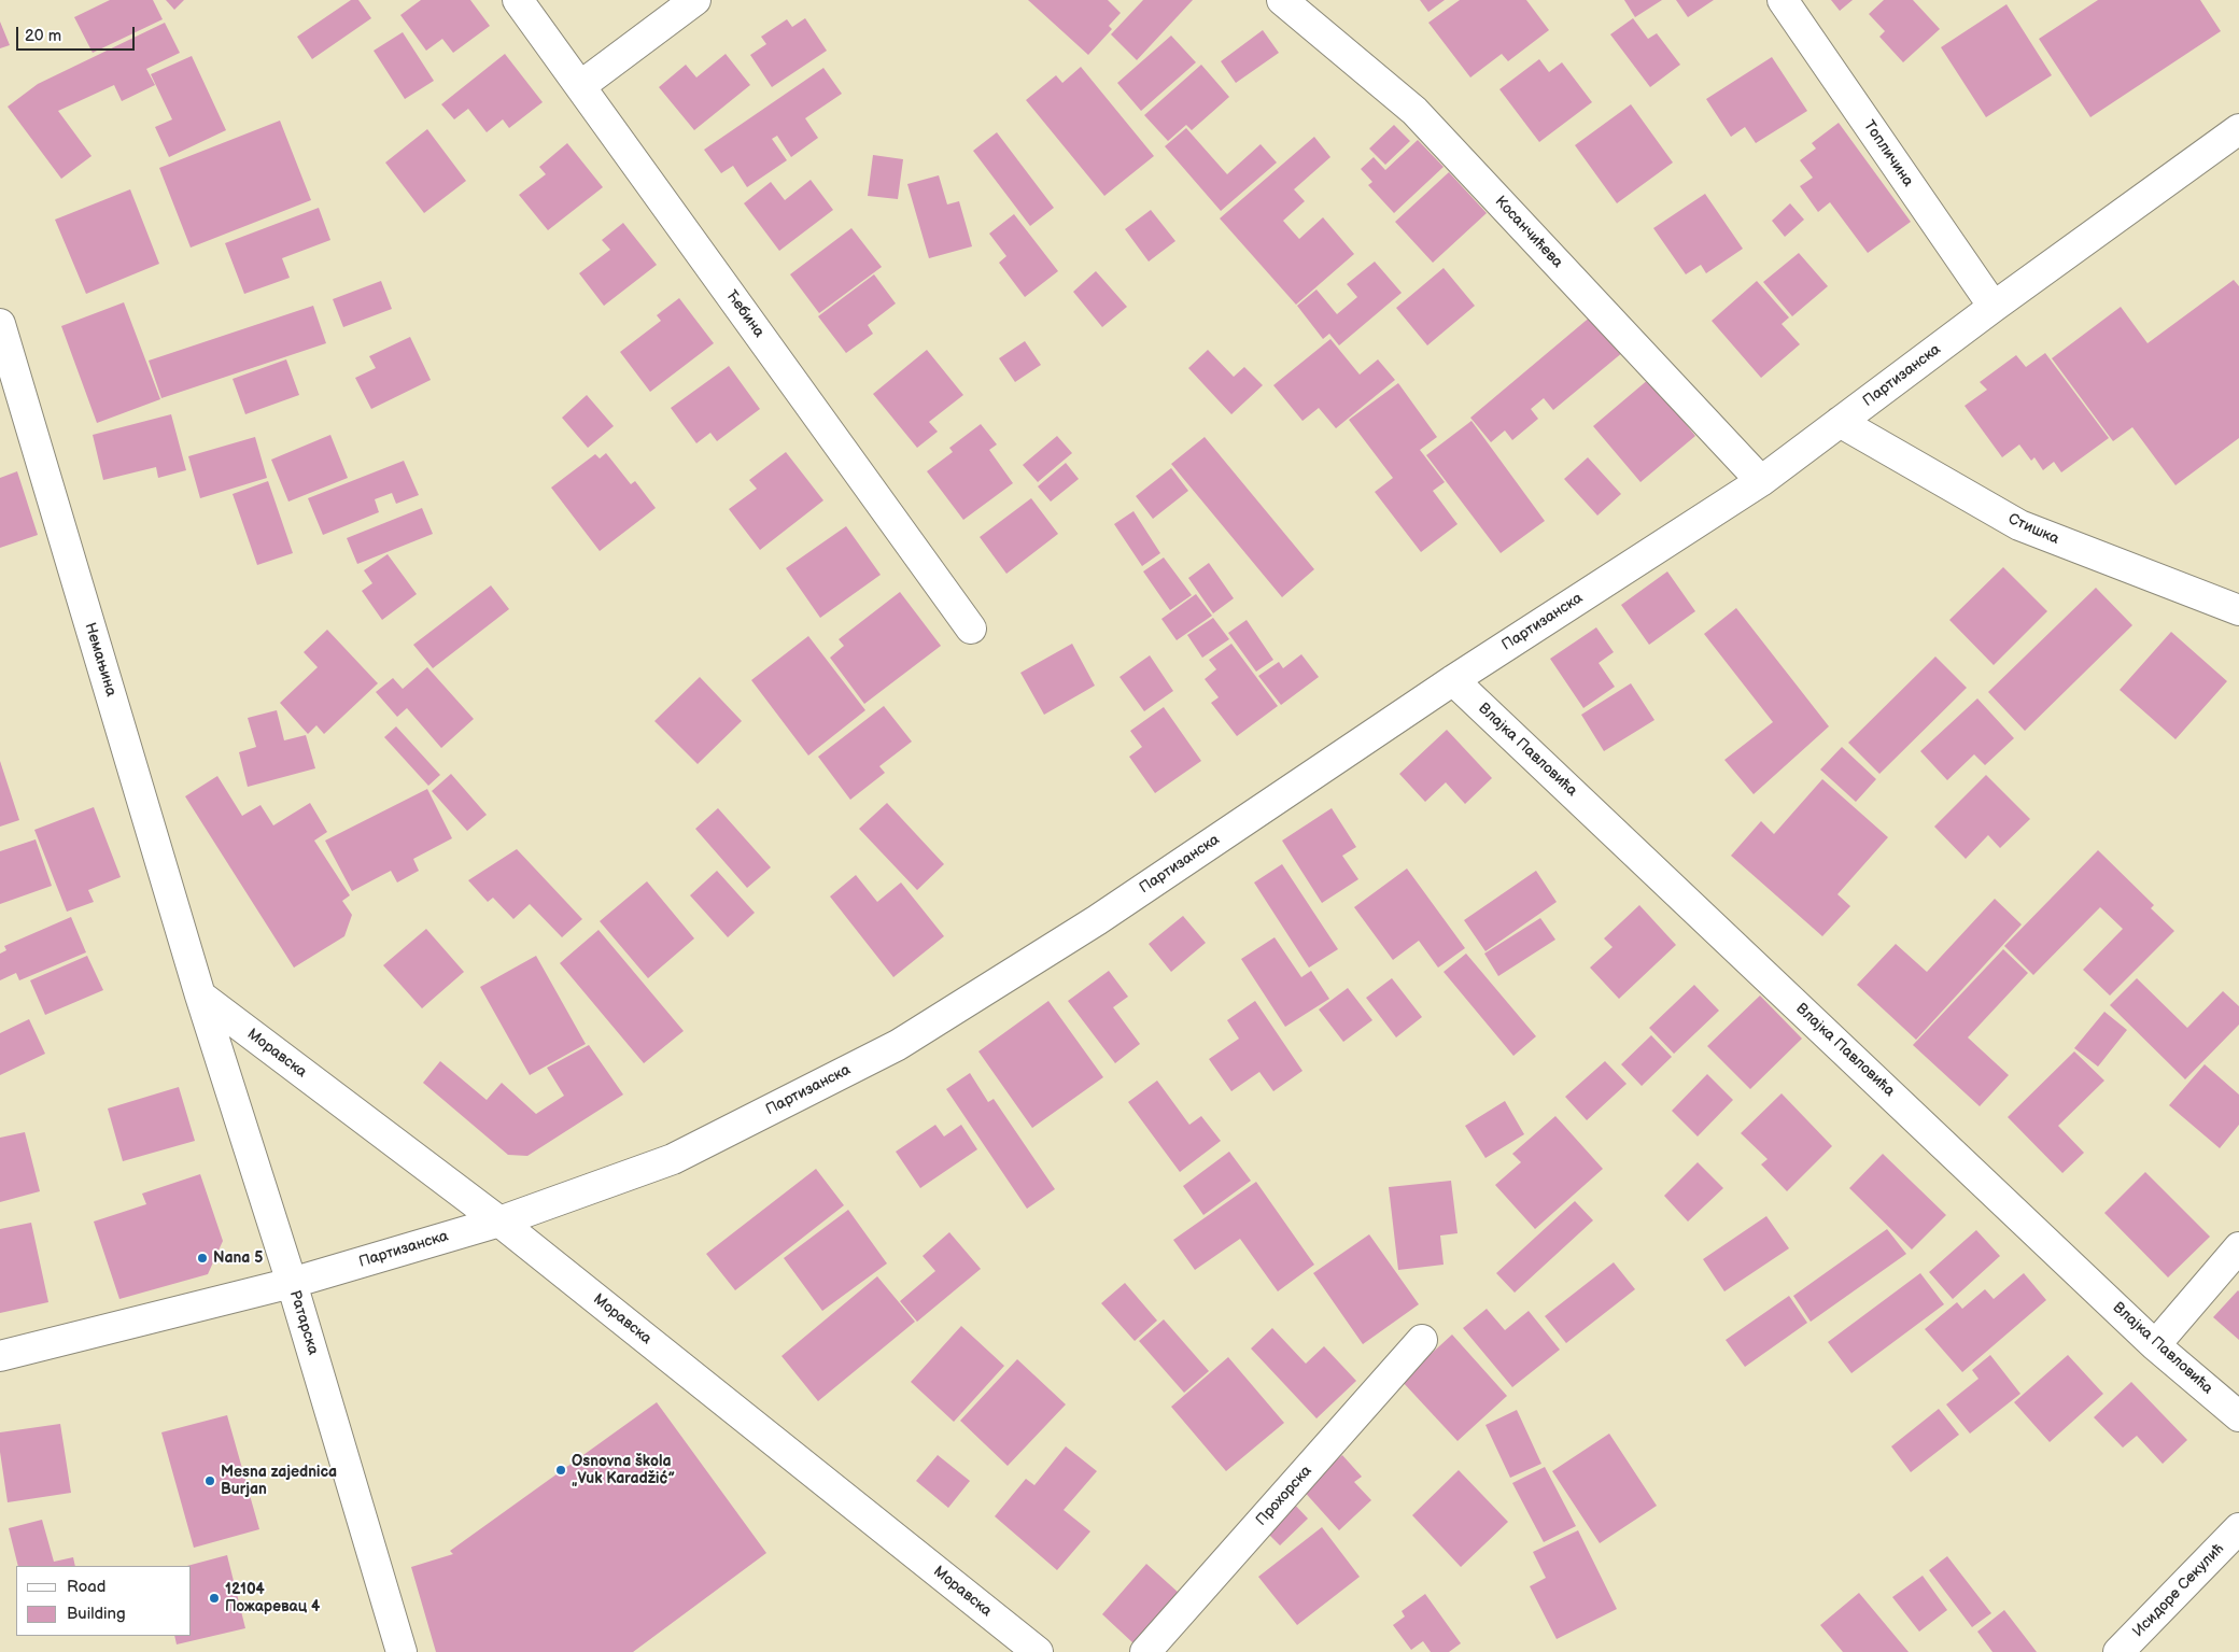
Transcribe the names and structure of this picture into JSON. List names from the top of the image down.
{
  "streets": {
    "street": [
      "Топличина",
      "Косанчићева",
      "Ћебина",
      "Партизанска",
      "Стишка",
      "Немањина",
      "Влајка Павловића",
      "Моравска",
      "Ратарска",
      "Прохорска",
      "Исидоре Секулић"
    ]
  },
  "crossings": [
    ["Топличина", "Партизанска"],
    ["Косанчићева", "Партизанска"],
    ["Партизанска", "Стишка"],
    ["Партизанска", "Влајка Павловића"],
    ["Партизанска", "Моравска"],
    ["Партизанска", "Ратарска"],
    ["Немањина", "Моравска"],
    ["Немањина", "Ратарска"],
    ["Моравска", "Ратарска"]
  ],
  "places": [
    "Nana 5",
    "Osnovna škola „Vuk Karadžić”",
    "Mesna zajednica Burjan",
    "12104 Пожаревац 4"
  ],
  "legend": ["Road", "Building"],
  "scale_bar": "20 m"
}
